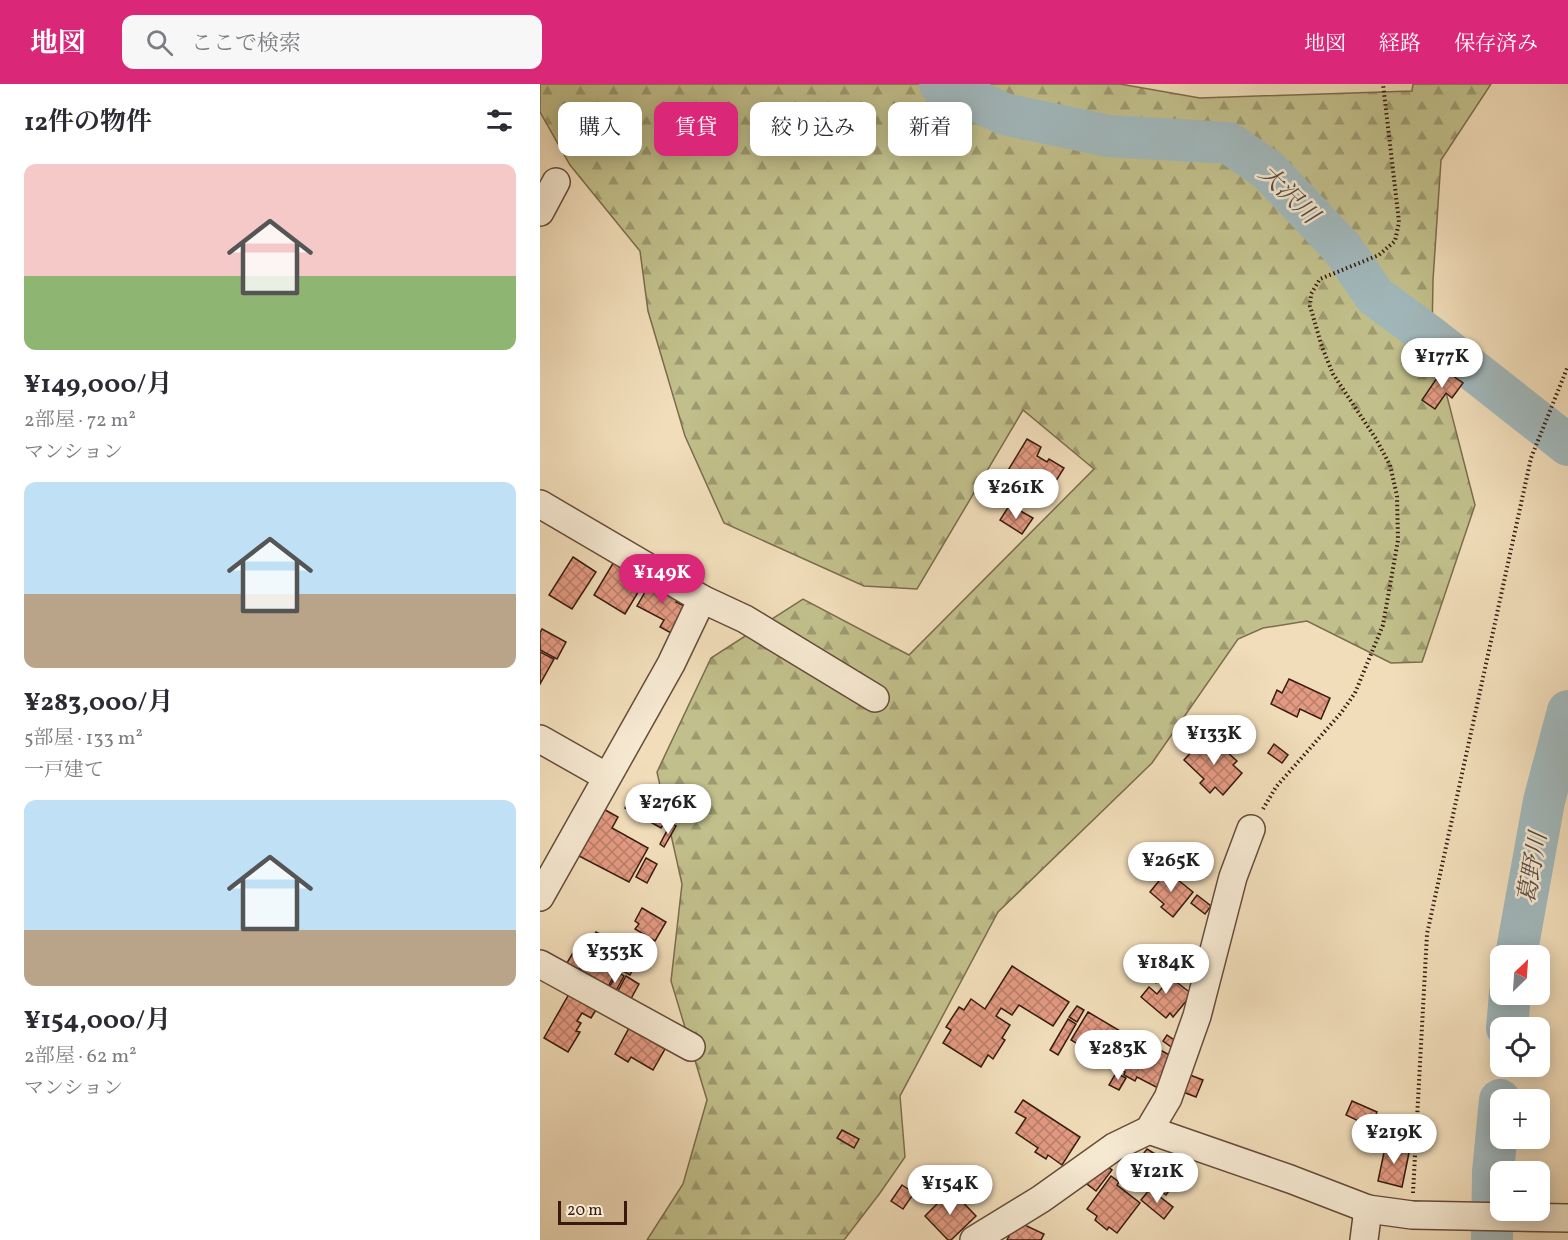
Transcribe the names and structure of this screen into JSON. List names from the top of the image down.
{
  "water": ["大沢川", "葛野川"],
  "scale_bar": "20 m",
  "north": "top right",
  "page": {
    "header": "地図",
    "search": "ここで検索",
    "nav": ["地図", "経路", "保存済み"],
    "heading": "12件の物件",
    "chip": [
      "購入",
      "賃貸",
      "絞り込み",
      "新着"
    ],
    "list": [
      {
        "name": "¥149,000/月",
        "note": "2部屋 · 72 m² · マンション"
      },
      {
        "name": "¥283,000/月",
        "note": "5部屋 · 133 m² · 一戸建て"
      },
      {
        "name": "¥154,000/月",
        "note": "2部屋 · 62 m² · マンション"
      }
    ],
    "price": [
      "¥177K",
      "¥261K",
      "¥149K",
      "¥133K",
      "¥276K",
      "¥265K",
      "¥353K",
      "¥184K",
      "¥283K",
      "¥219K",
      "¥121K",
      "¥154K"
    ],
    "map_buttons": ["+", "−"],
    "scale": "20 m"
  }
}
